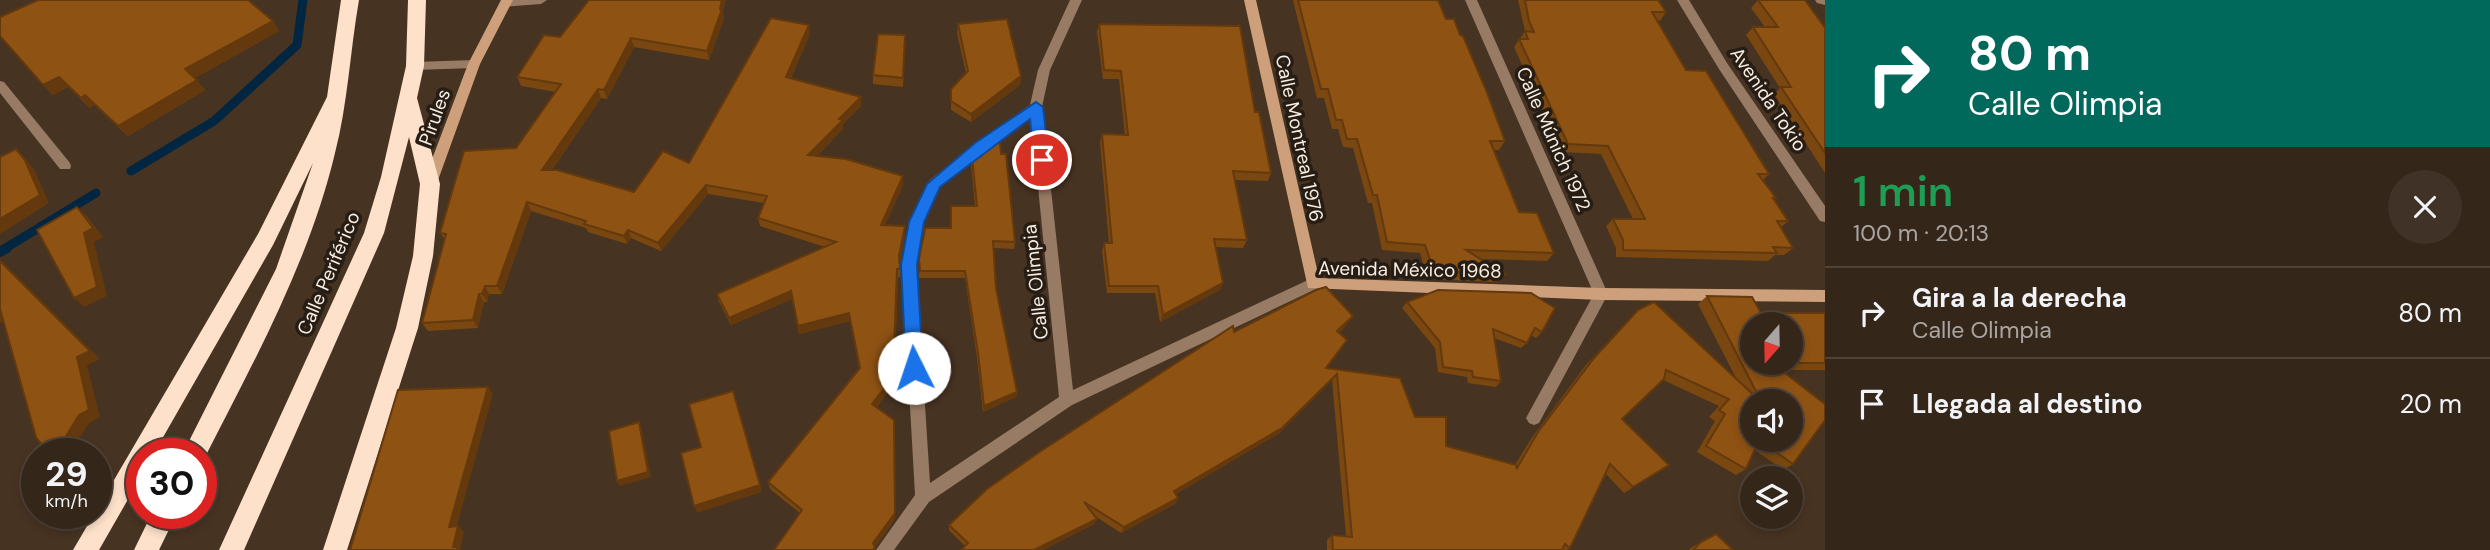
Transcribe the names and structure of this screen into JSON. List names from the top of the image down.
{
  "streets": {
    "highway": ["Calle Periférico"],
    "street": [
      "Avenida Tokio",
      "Pirules",
      "Calle Montreal 1976",
      "Calle Múnich 1972",
      "Avenida México 1968",
      "Calle Olimpia"
    ]
  },
  "crossings": [
    ["Pirules", "Calle Periférico"],
    ["Calle Montreal 1976", "Avenida México 1968"],
    ["Calle Múnich 1972", "Avenida México 1968"],
    ["Avenida México 1968", "Calle Olimpia"]
  ],
  "north": "bottom",
  "page": {
    "turn": ["80 m", "Calle Olimpia"],
    "heading": ["1 min", "100 m · 20:13"],
    "list": [
      {
        "name": "Gira a la derecha",
        "note": "Calle Olimpia",
        "value": "80 m"
      },
      {
        "name": "Llegada al destino",
        "value": "20 m"
      }
    ],
    "speed": "29 km/h",
    "limit": "30"
  }
}
